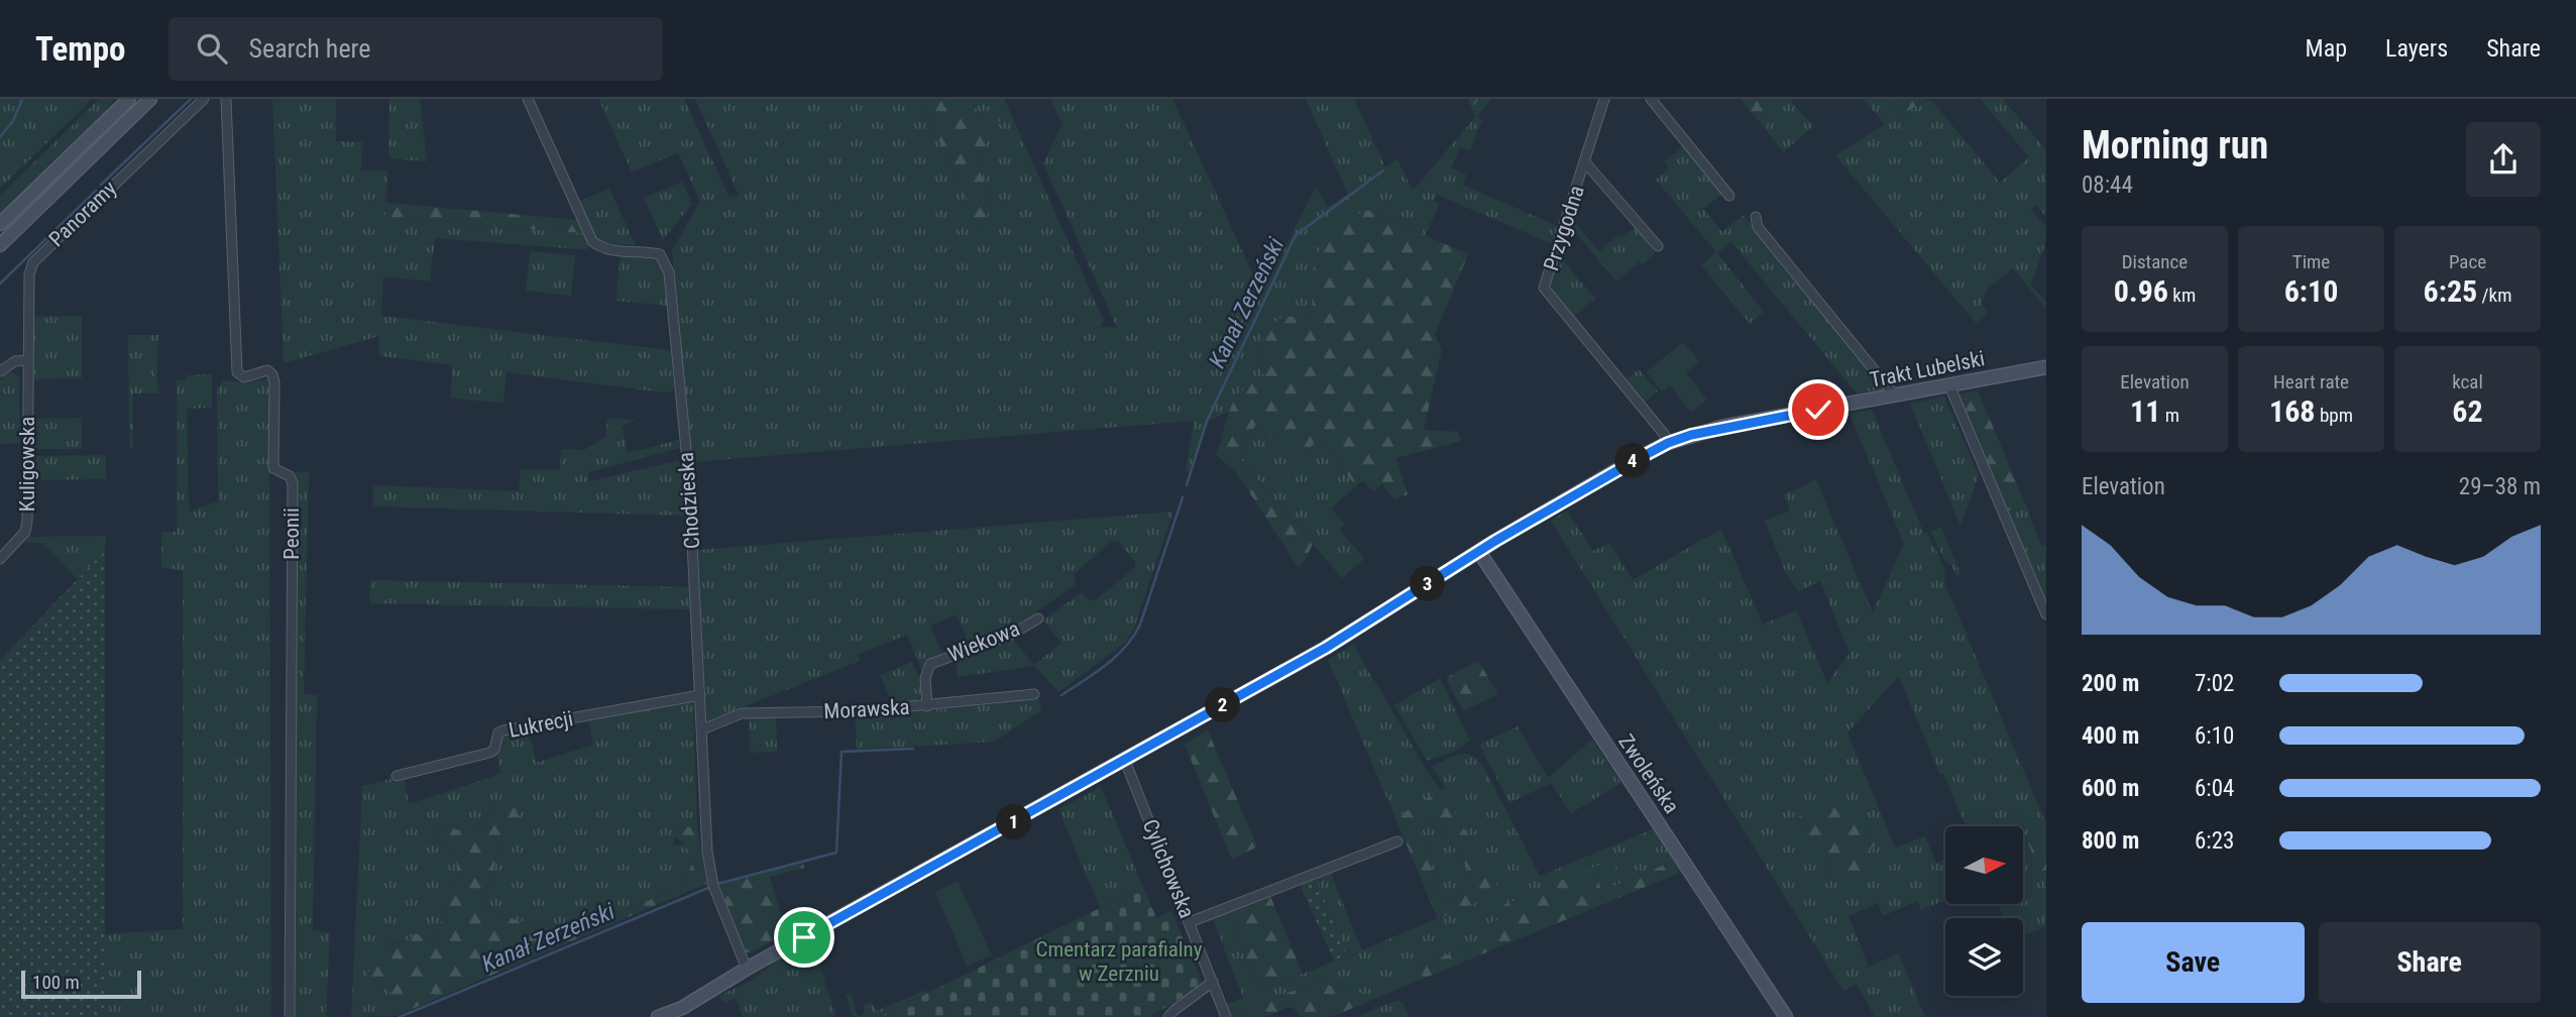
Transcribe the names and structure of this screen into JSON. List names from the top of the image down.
{
  "streets": {
    "street": [
      "Panoramy",
      "Przygodna",
      "Trakt Lubelski",
      "Kuligowska",
      "Chodzieska",
      "Peonii",
      "Wiekowa",
      "Morawska",
      "Lukrecji",
      "Zwoleńska",
      "Cylichowska"
    ]
  },
  "crossings": [
    ["Panoramy", "Kuligowska"],
    ["Przygodna", "Trakt Lubelski"],
    ["Trakt Lubelski", "Chodzieska"],
    ["Trakt Lubelski", "Zwoleńska"],
    ["Trakt Lubelski", "Cylichowska"],
    ["Chodzieska", "Morawska"],
    ["Chodzieska", "Lukrecji"],
    ["Wiekowa", "Morawska"]
  ],
  "water": ["Kanał Zerzeński"],
  "parks": ["Cmentarz parafialny w Zerzniu"],
  "scale_bar": "100 m",
  "north": "right",
  "page": {
    "header": "Tempo",
    "search": "Search here",
    "nav": ["Map", "Layers", "Share"],
    "heading": ["Morning run", "08:44"],
    "stats": [
      ["Distance", "0.96 km"],
      ["Time", "6:10"],
      ["Pace", "6:25 /km"],
      ["Elevation", "11 m"],
      ["Heart rate", "168 bpm"],
      ["kcal", "62"]
    ],
    "pins": [
      "4",
      "3",
      "2",
      "1"
    ],
    "chart": ["Elevation", "29–38 m"],
    "list": [
      {
        "name": "200 m",
        "note": "7:02"
      },
      {
        "name": "400 m",
        "note": "6:10"
      },
      {
        "name": "600 m",
        "note": "6:04"
      },
      {
        "name": "800 m",
        "note": "6:23"
      }
    ],
    "buttons": ["Save", "Share"],
    "scale": "100 m"
  }
}
